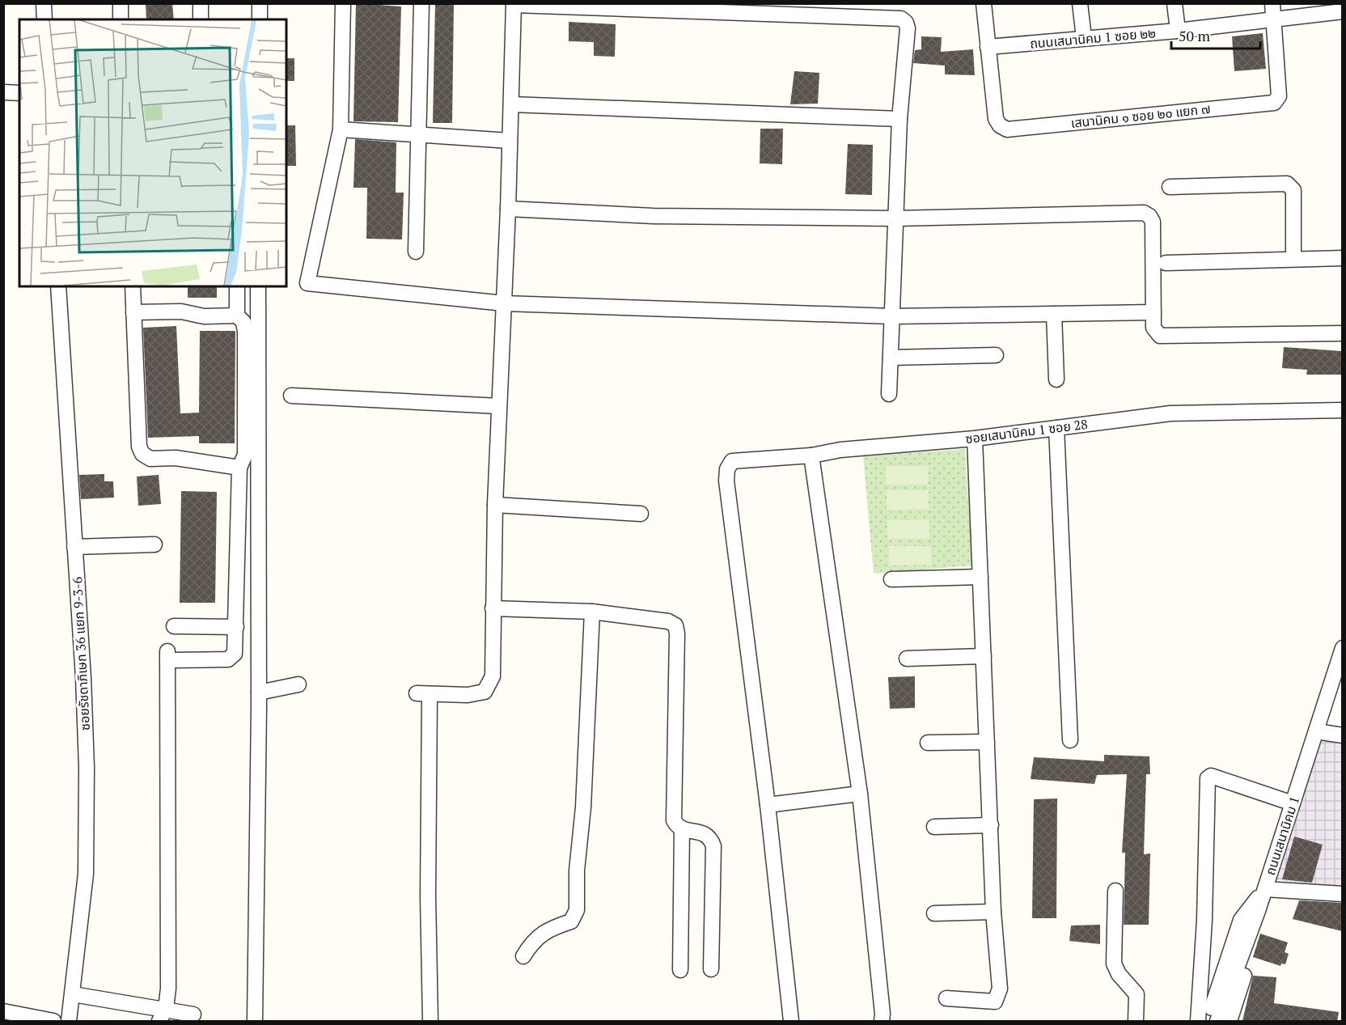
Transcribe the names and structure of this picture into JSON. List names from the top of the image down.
{
  "streets": {
    "street": [
      "ถนนเสนานิคม 1 ซอย ๒๒",
      "เสนานิคม ๑ ซอย ๒๐ แยก ๗",
      "ซอยเสนานิคม 1 ซอย 28",
      "ซอยรัชดาภิเษก 36 แยก 9-3-6",
      "ถนนเสนานิคม 1"
    ]
  },
  "crossings": [
    ["ถนนเสนานิคม 1 ซอย ๒๒", "เสนานิคม ๑ ซอย ๒๐ แยก ๗"]
  ],
  "scale_bar": "50 m"
}
